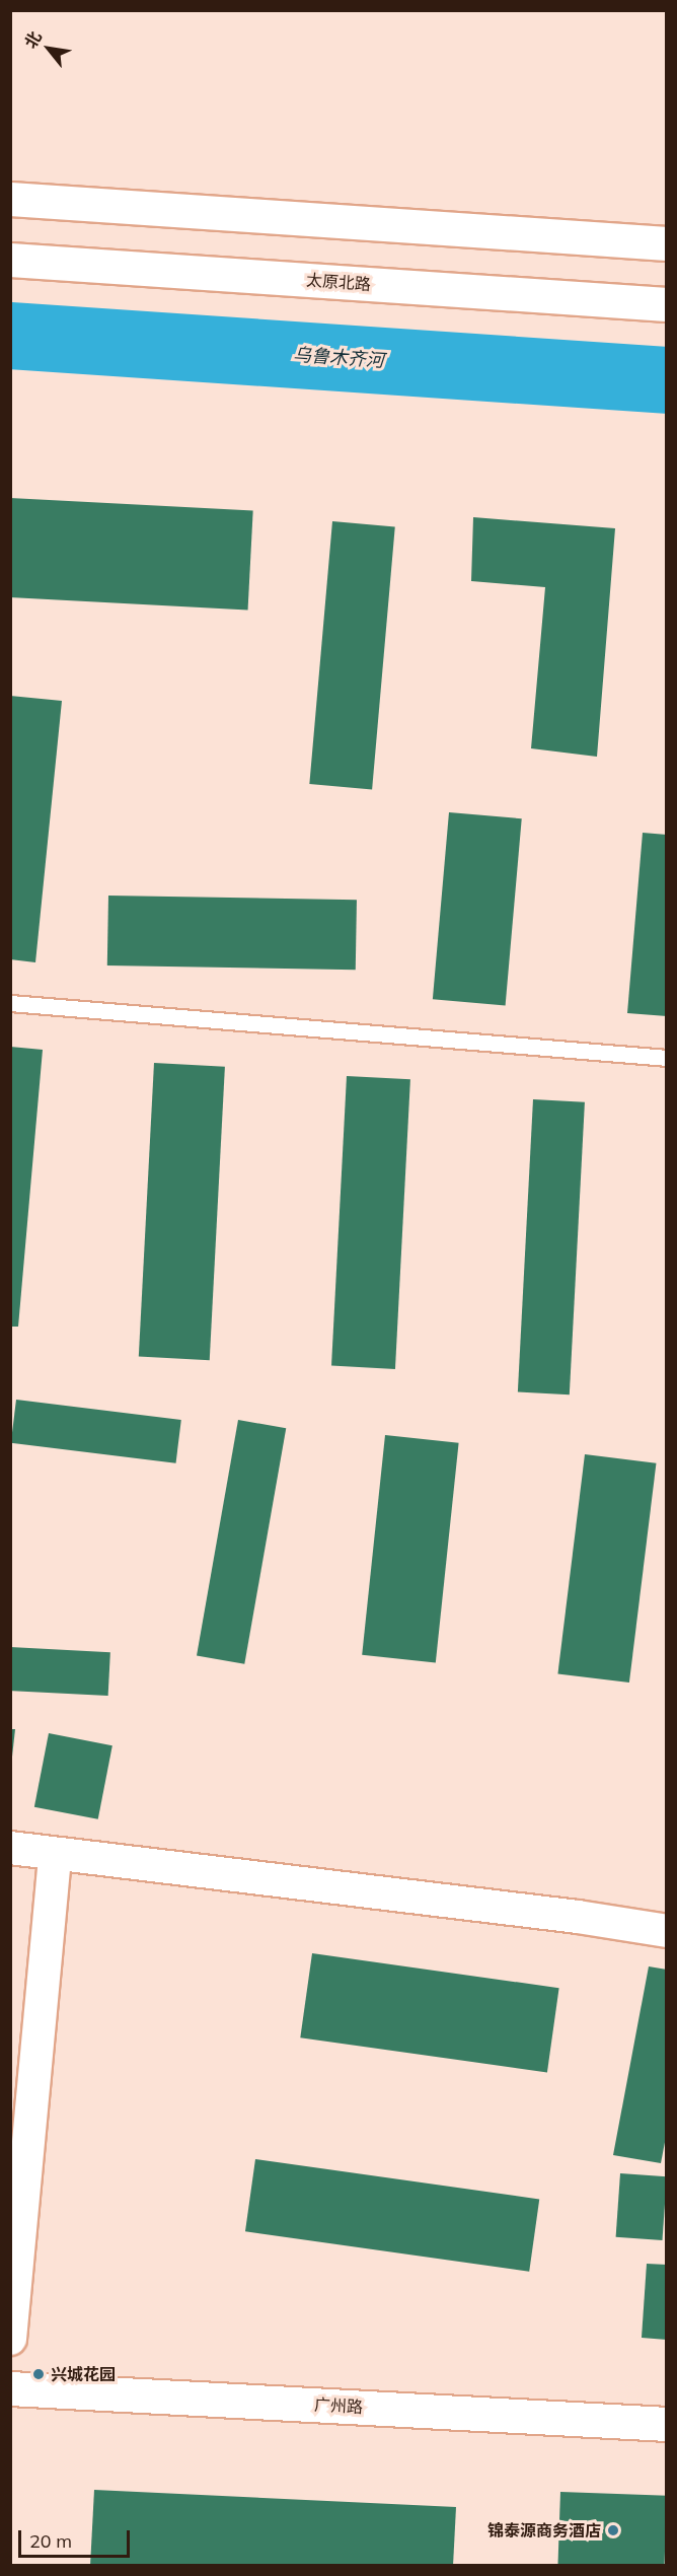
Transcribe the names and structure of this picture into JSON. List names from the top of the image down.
{
  "streets": {
    "main road": ["太原北路", "广州路"]
  },
  "water": ["乌鲁木齐河"],
  "places": ["兴城花园", "锦泰源商务酒店"],
  "scale_bar": "20 m",
  "north": "top left"
}
